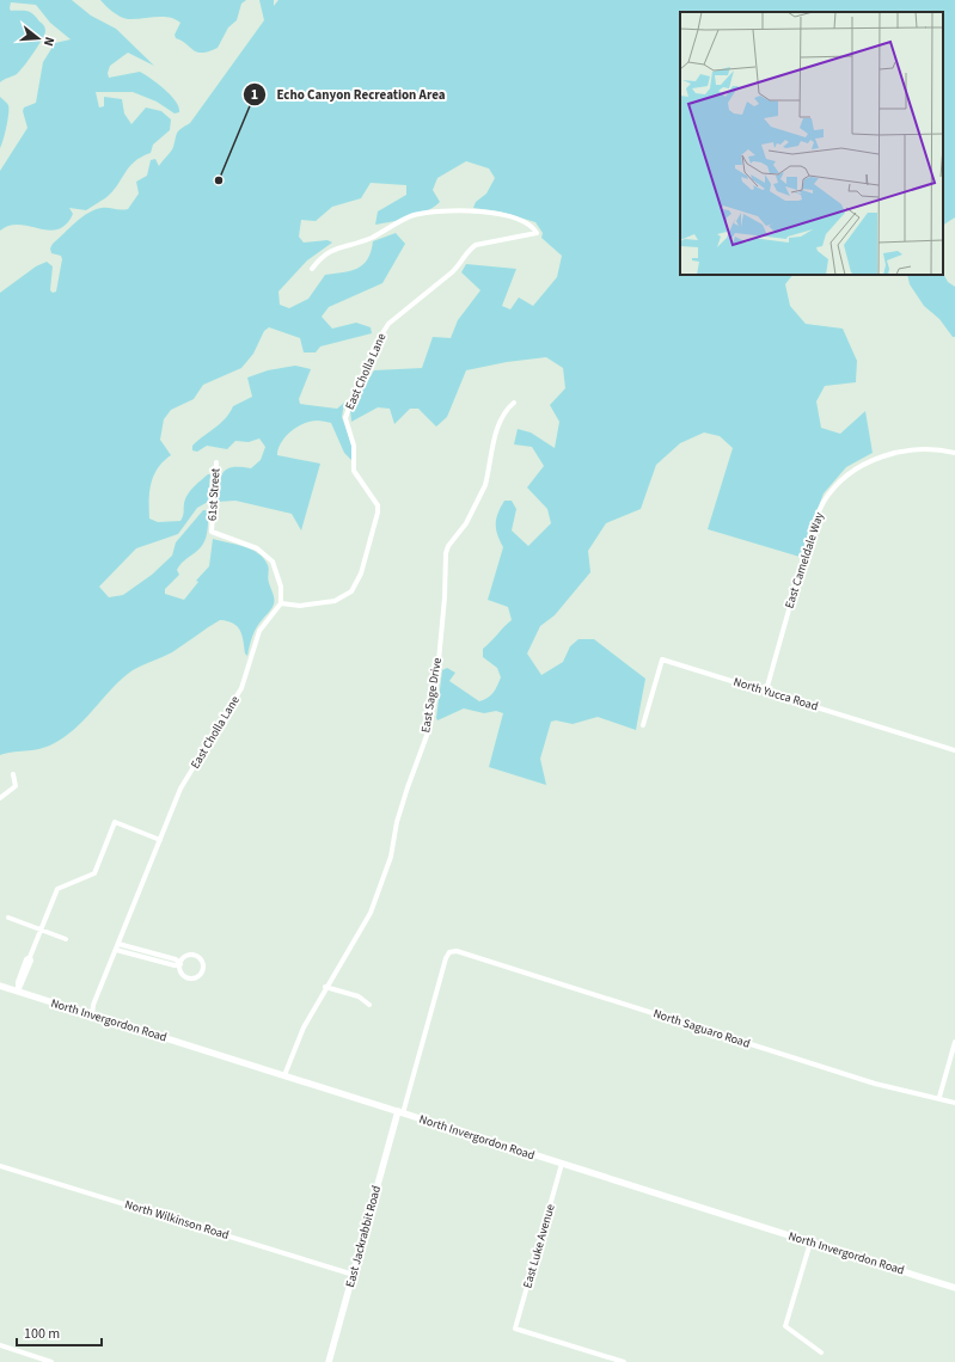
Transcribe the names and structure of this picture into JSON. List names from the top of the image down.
{
  "streets": {
    "street": [
      "East Cholla Lane",
      "61st Street",
      "East Cameldale Way",
      "North Yucca Road",
      "East Sage Drive",
      "North Invergordon Road",
      "North Saguaro Road",
      "North Wilkinson Road",
      "East Jackrabbit Road",
      "East Luke Avenue"
    ]
  },
  "crossings": [
    ["East Cholla Lane", "61st Street"],
    ["East Cholla Lane", "North Invergordon Road"],
    ["East Cameldale Way", "North Yucca Road"],
    ["East Sage Drive", "North Invergordon Road"],
    ["North Invergordon Road", "East Jackrabbit Road"],
    ["North Invergordon Road", "East Luke Avenue"],
    ["North Saguaro Road", "East Jackrabbit Road"],
    ["North Wilkinson Road", "East Jackrabbit Road"]
  ],
  "places": ["Echo Canyon Recreation Area"],
  "scale_bar": "100 m",
  "north": "right"
}
